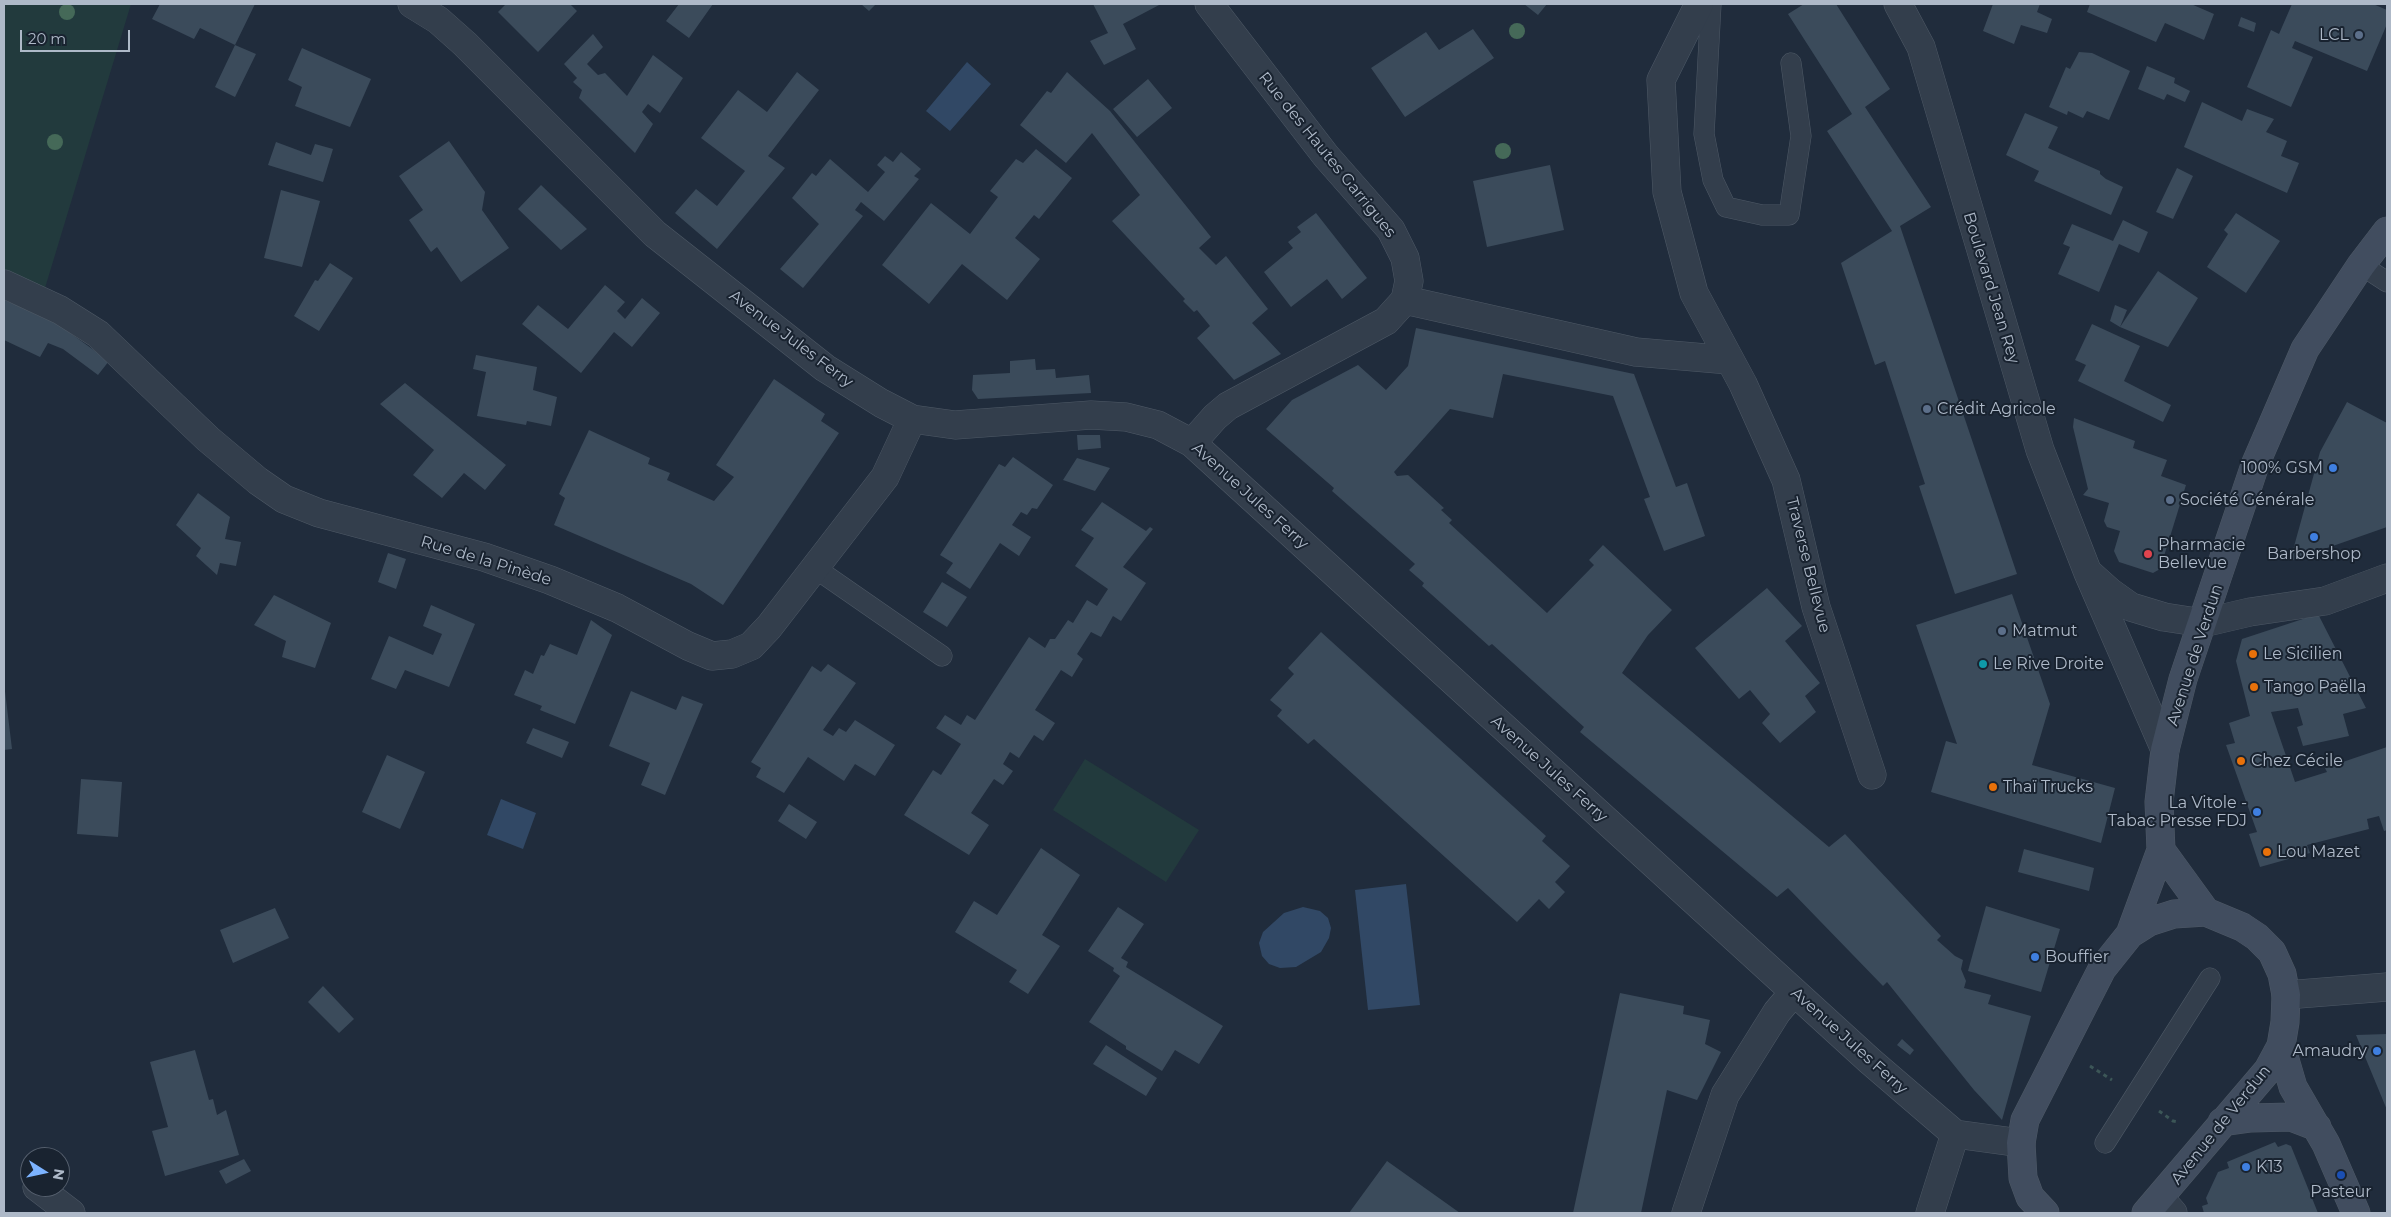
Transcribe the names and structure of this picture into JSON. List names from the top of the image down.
{
  "streets": {
    "main road": ["Avenue de Verdun"],
    "street": [
      "Rue des Hautes Garrigues",
      "Boulevard Jean Rey",
      "Avenue Jules Ferry",
      "Rue de la Pinède",
      "Traverse Bellevue"
    ]
  },
  "crossings": [
    ["Boulevard Jean Rey", "Avenue de Verdun"],
    ["Avenue Jules Ferry", "Rue de la Pinède"]
  ],
  "places": [
    "LCL",
    "Crédit Agricole",
    "100% GSM",
    "Société Générale",
    "Barbershop",
    "Pharmacie Bellevue",
    "Matmut",
    "Le Sicilien",
    "Le Rive Droite",
    "Tango Paëlla",
    "Chez Cécile",
    "Thaï Trucks",
    "La Vitole - Tabac Presse FDJ",
    "Lou Mazet",
    "Bouffier",
    "Amaudry",
    "K13",
    "Pasteur"
  ],
  "scale_bar": "20 m",
  "north": "right"
}
